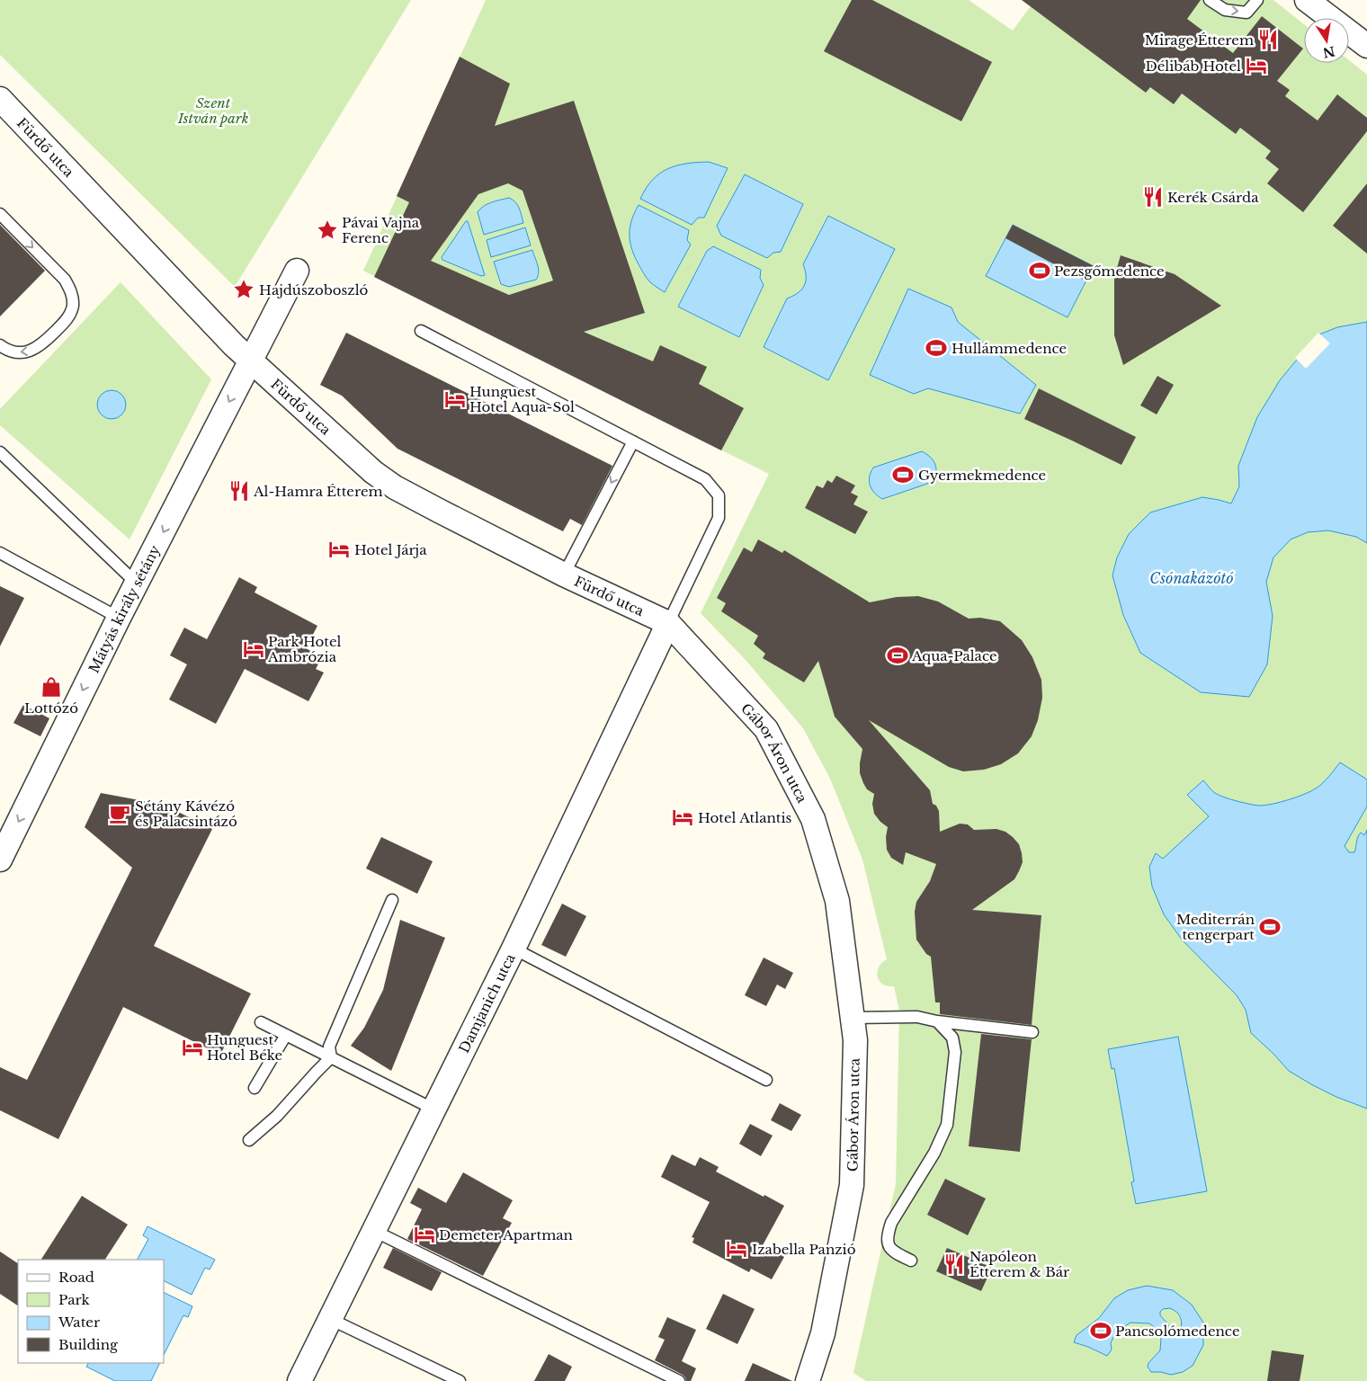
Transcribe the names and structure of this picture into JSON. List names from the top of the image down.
{
  "streets": {
    "street": [
      "Fürdő utca",
      "Mátyás király sétány",
      "Gábor Áron utca",
      "Damjanich utca"
    ]
  },
  "crossings": [
    ["Fürdő utca", "Mátyás király sétány"],
    ["Fürdő utca", "Gábor Áron utca"],
    ["Fürdő utca", "Damjanich utca"],
    ["Gábor Áron utca", "Damjanich utca"]
  ],
  "one_way": ["Mátyás király sétány"],
  "water": ["Csónakázótó"],
  "parks": ["Szent István park"],
  "places": {
    "restaurant": [
      "Mirage Étterem",
      "Kerék Csárda",
      "Al-Hamra Étterem",
      "Napóleon Étterem & Bár"
    ],
    "hotel": [
      "Délibáb Hotel",
      "Hunguest Hotel Aqua-Sol",
      "Hotel Járja",
      "Park Hotel Ambrózia",
      "Hotel Atlantis",
      "Hunguest Hotel Béke",
      "Demeter Apartman",
      "Izabella Panzió"
    ],
    "place": ["Pávai Vajna Ferenc", "Hajdúszoboszló"],
    "sports": [
      "Pezsgőmedence",
      "Hullámmedence",
      "Gyermekmedence",
      "Aqua-Palace",
      "Mediterrán tengerpart",
      "Pancsolómedence"
    ],
    "shop": ["Lottózó"],
    "cafe": ["Sétány Kávézó és Palacsintázó"]
  },
  "legend": [
    "Road",
    "Park",
    "Water",
    "Building"
  ],
  "north": "bottom"
}
